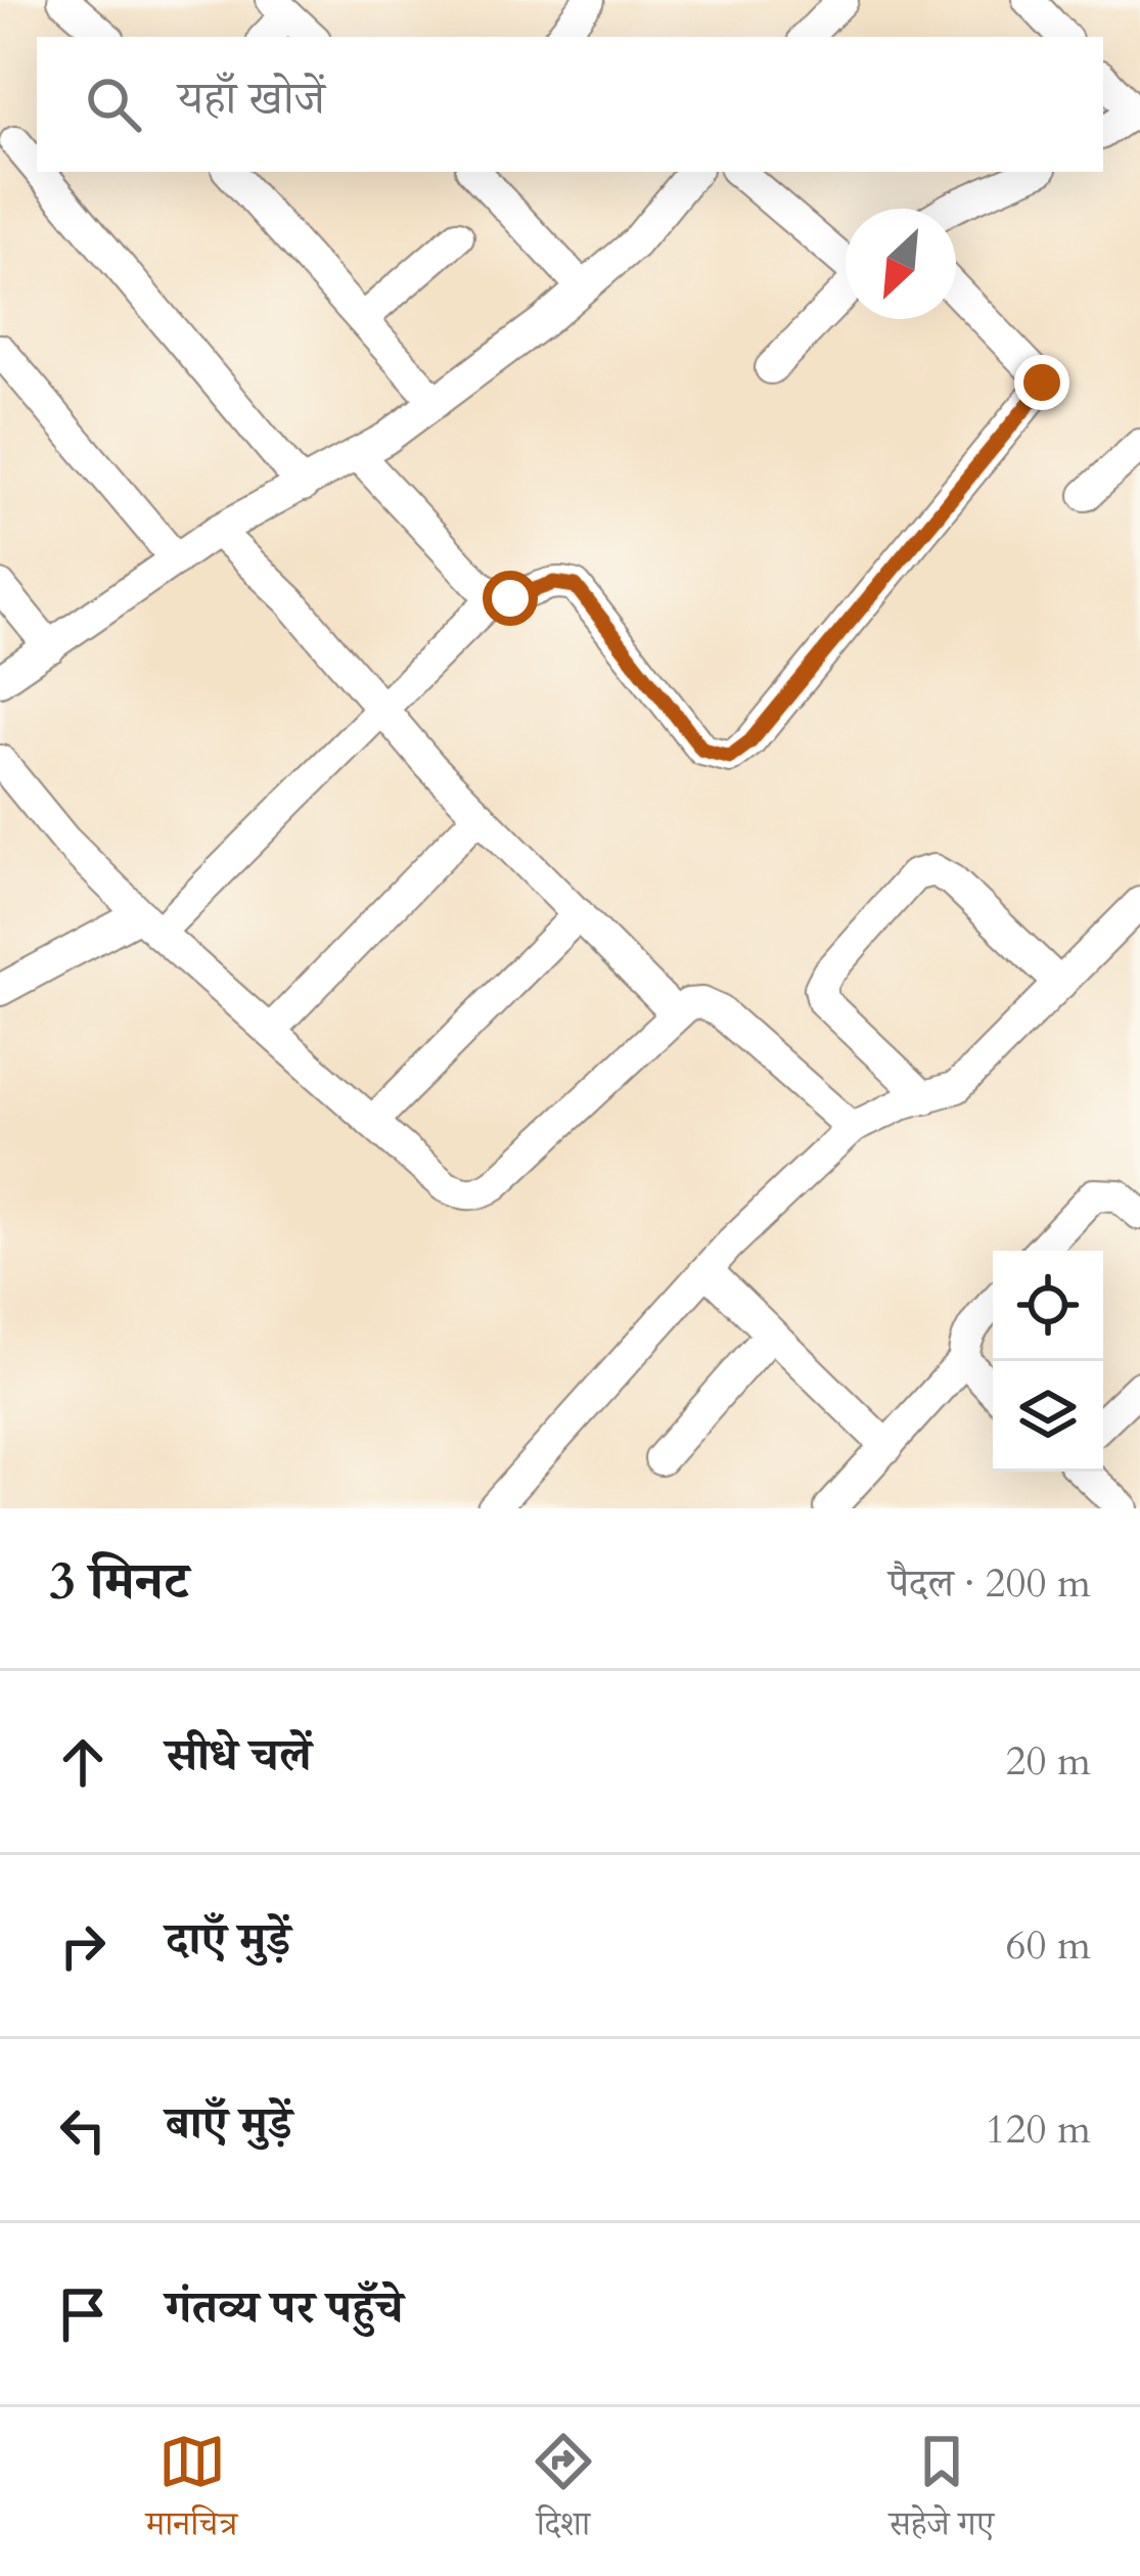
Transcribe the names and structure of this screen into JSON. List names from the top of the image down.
{
  "north": "bottom left",
  "page": {
    "search": "यहाँ खोजें",
    "heading": ["3 मिनट", "पैदल · 200 m"],
    "list": [
      ["सीधे चलें", "20 m"],
      ["दाएँ मुड़ें", "60 m"],
      ["बाएँ मुड़ें", "120 m"],
      "गंतव्य पर पहुँचे"
    ],
    "nav": ["मानचित्र", "दिशा", "सहेजे गए"]
  }
}
